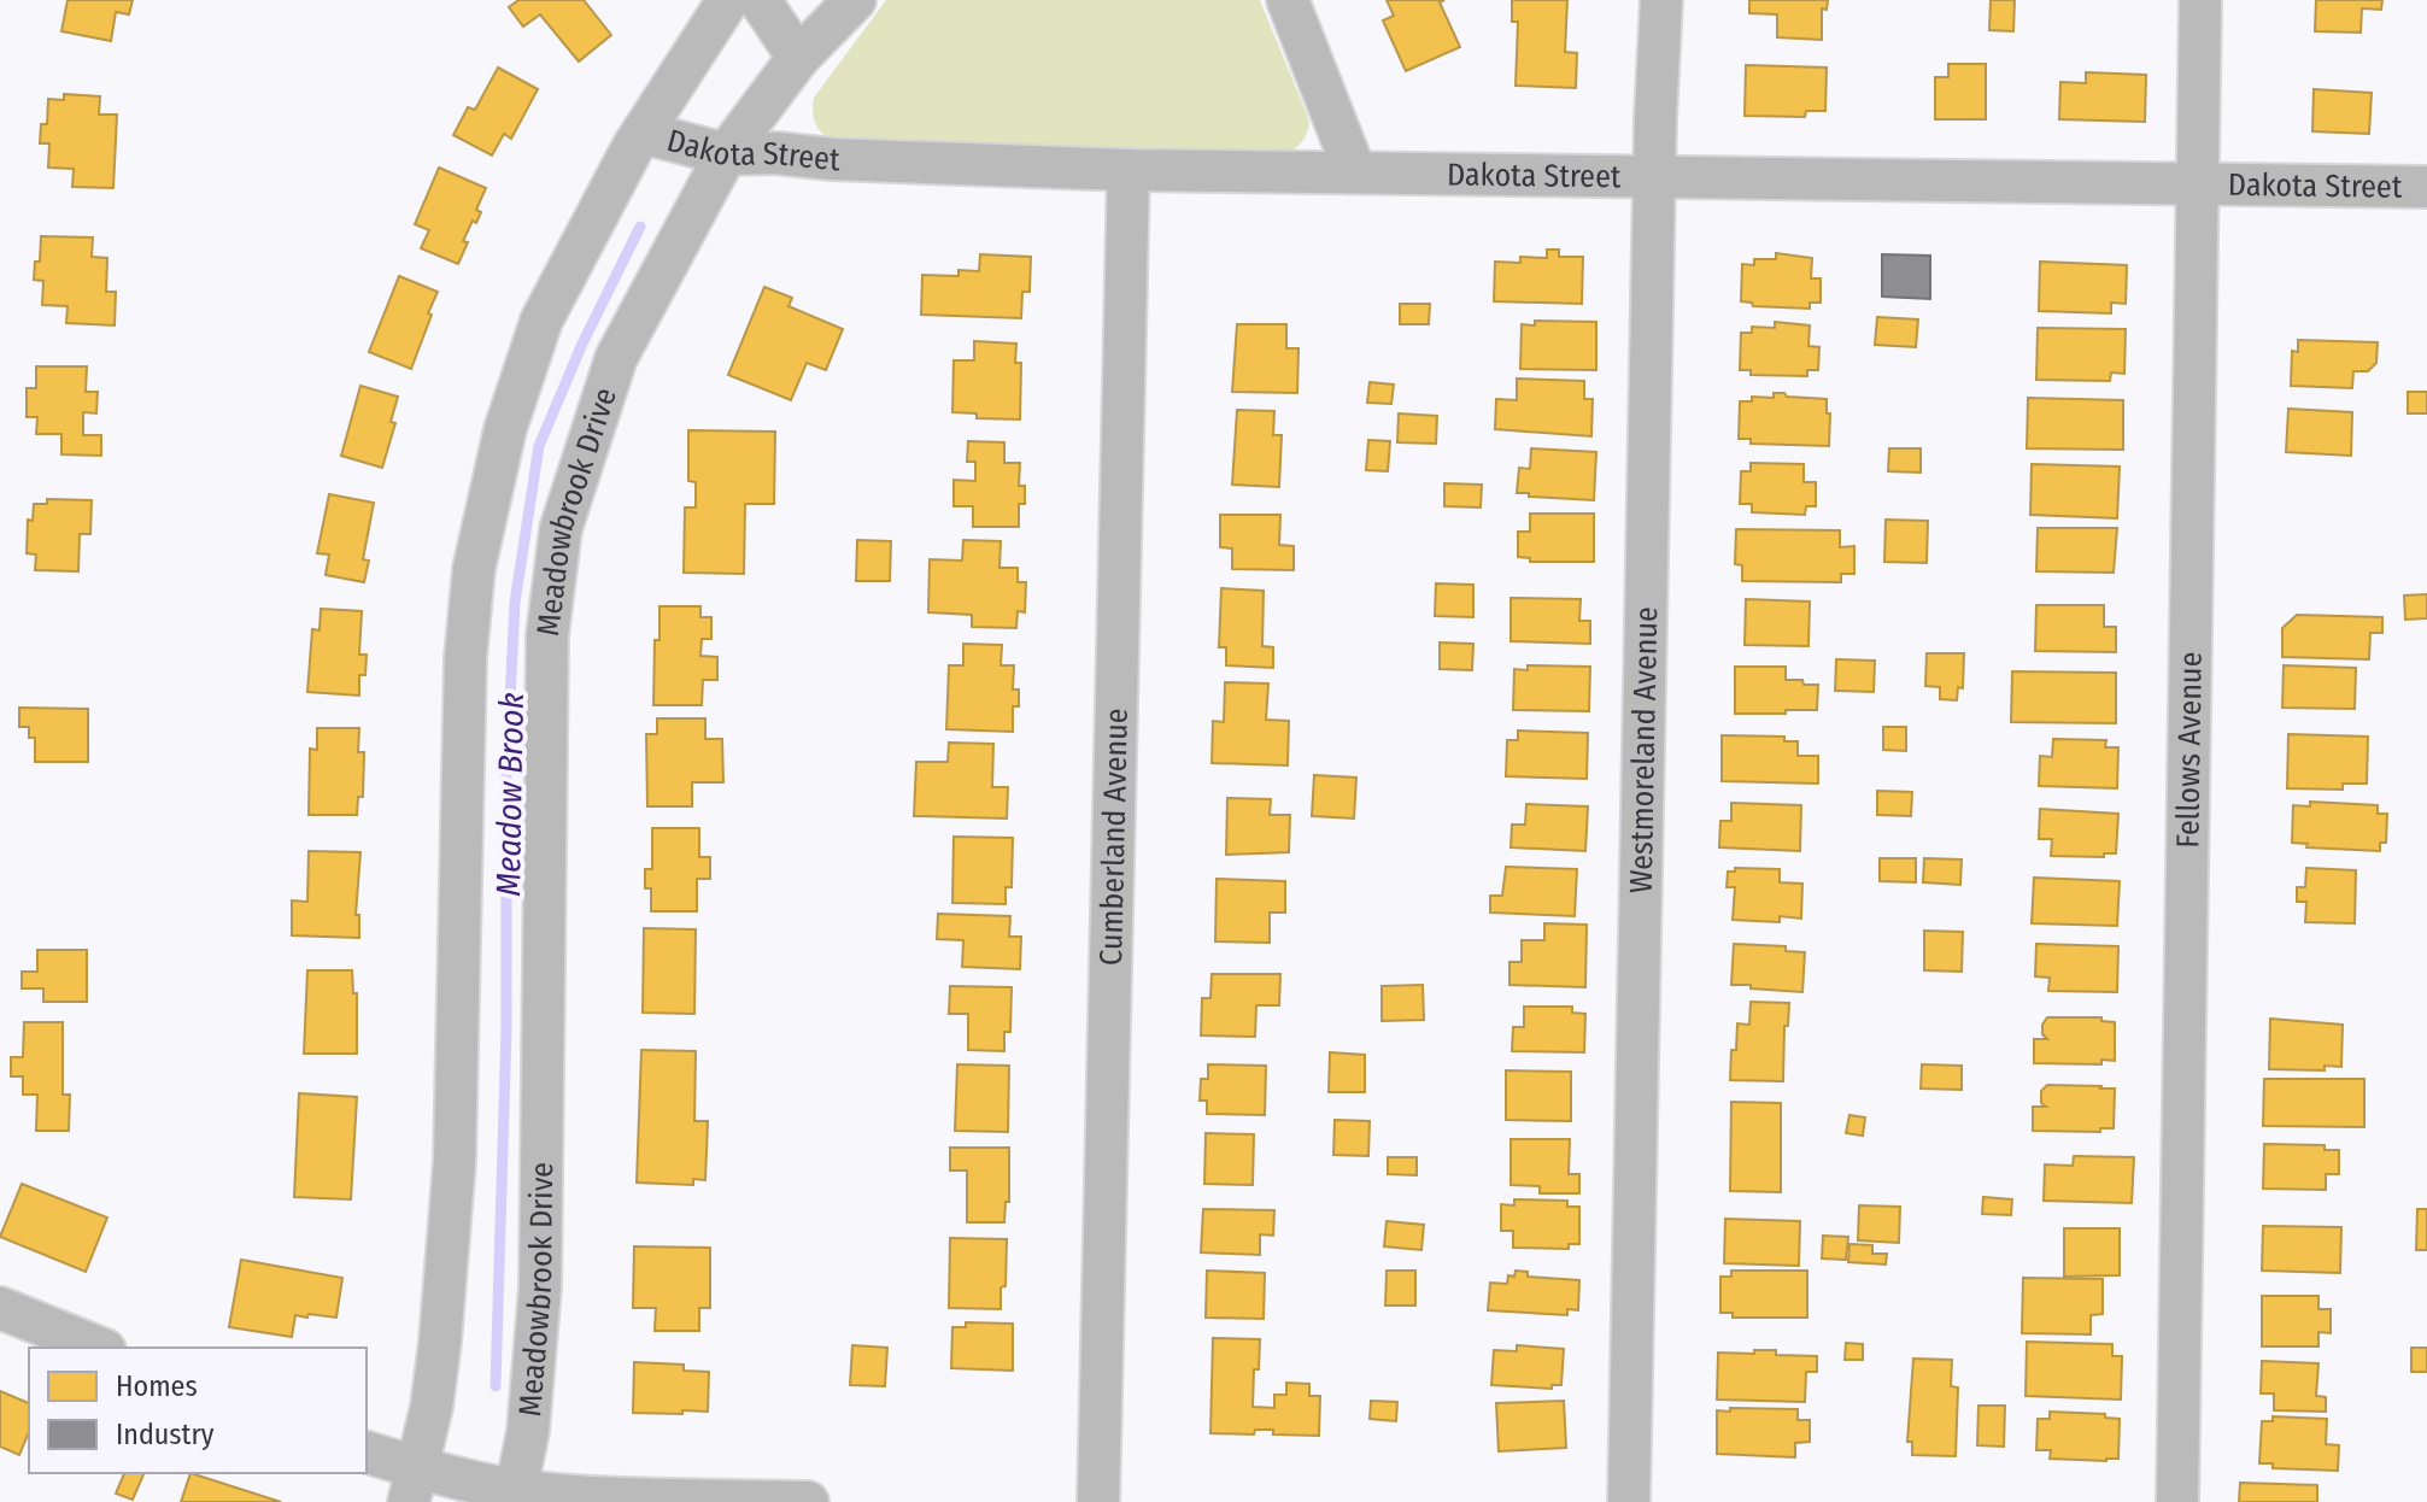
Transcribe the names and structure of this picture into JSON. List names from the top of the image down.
{
  "streets": {
    "street": [
      "Dakota Street",
      "Meadowbrook Drive",
      "Westmoreland Avenue",
      "Fellows Avenue",
      "Cumberland Avenue"
    ]
  },
  "crossings": [
    ["Dakota Street", "Meadowbrook Drive"],
    ["Dakota Street", "Westmoreland Avenue"],
    ["Dakota Street", "Fellows Avenue"],
    ["Dakota Street", "Cumberland Avenue"]
  ],
  "water": ["Meadow Brook"],
  "legend": ["Homes", "Industry"]
}
